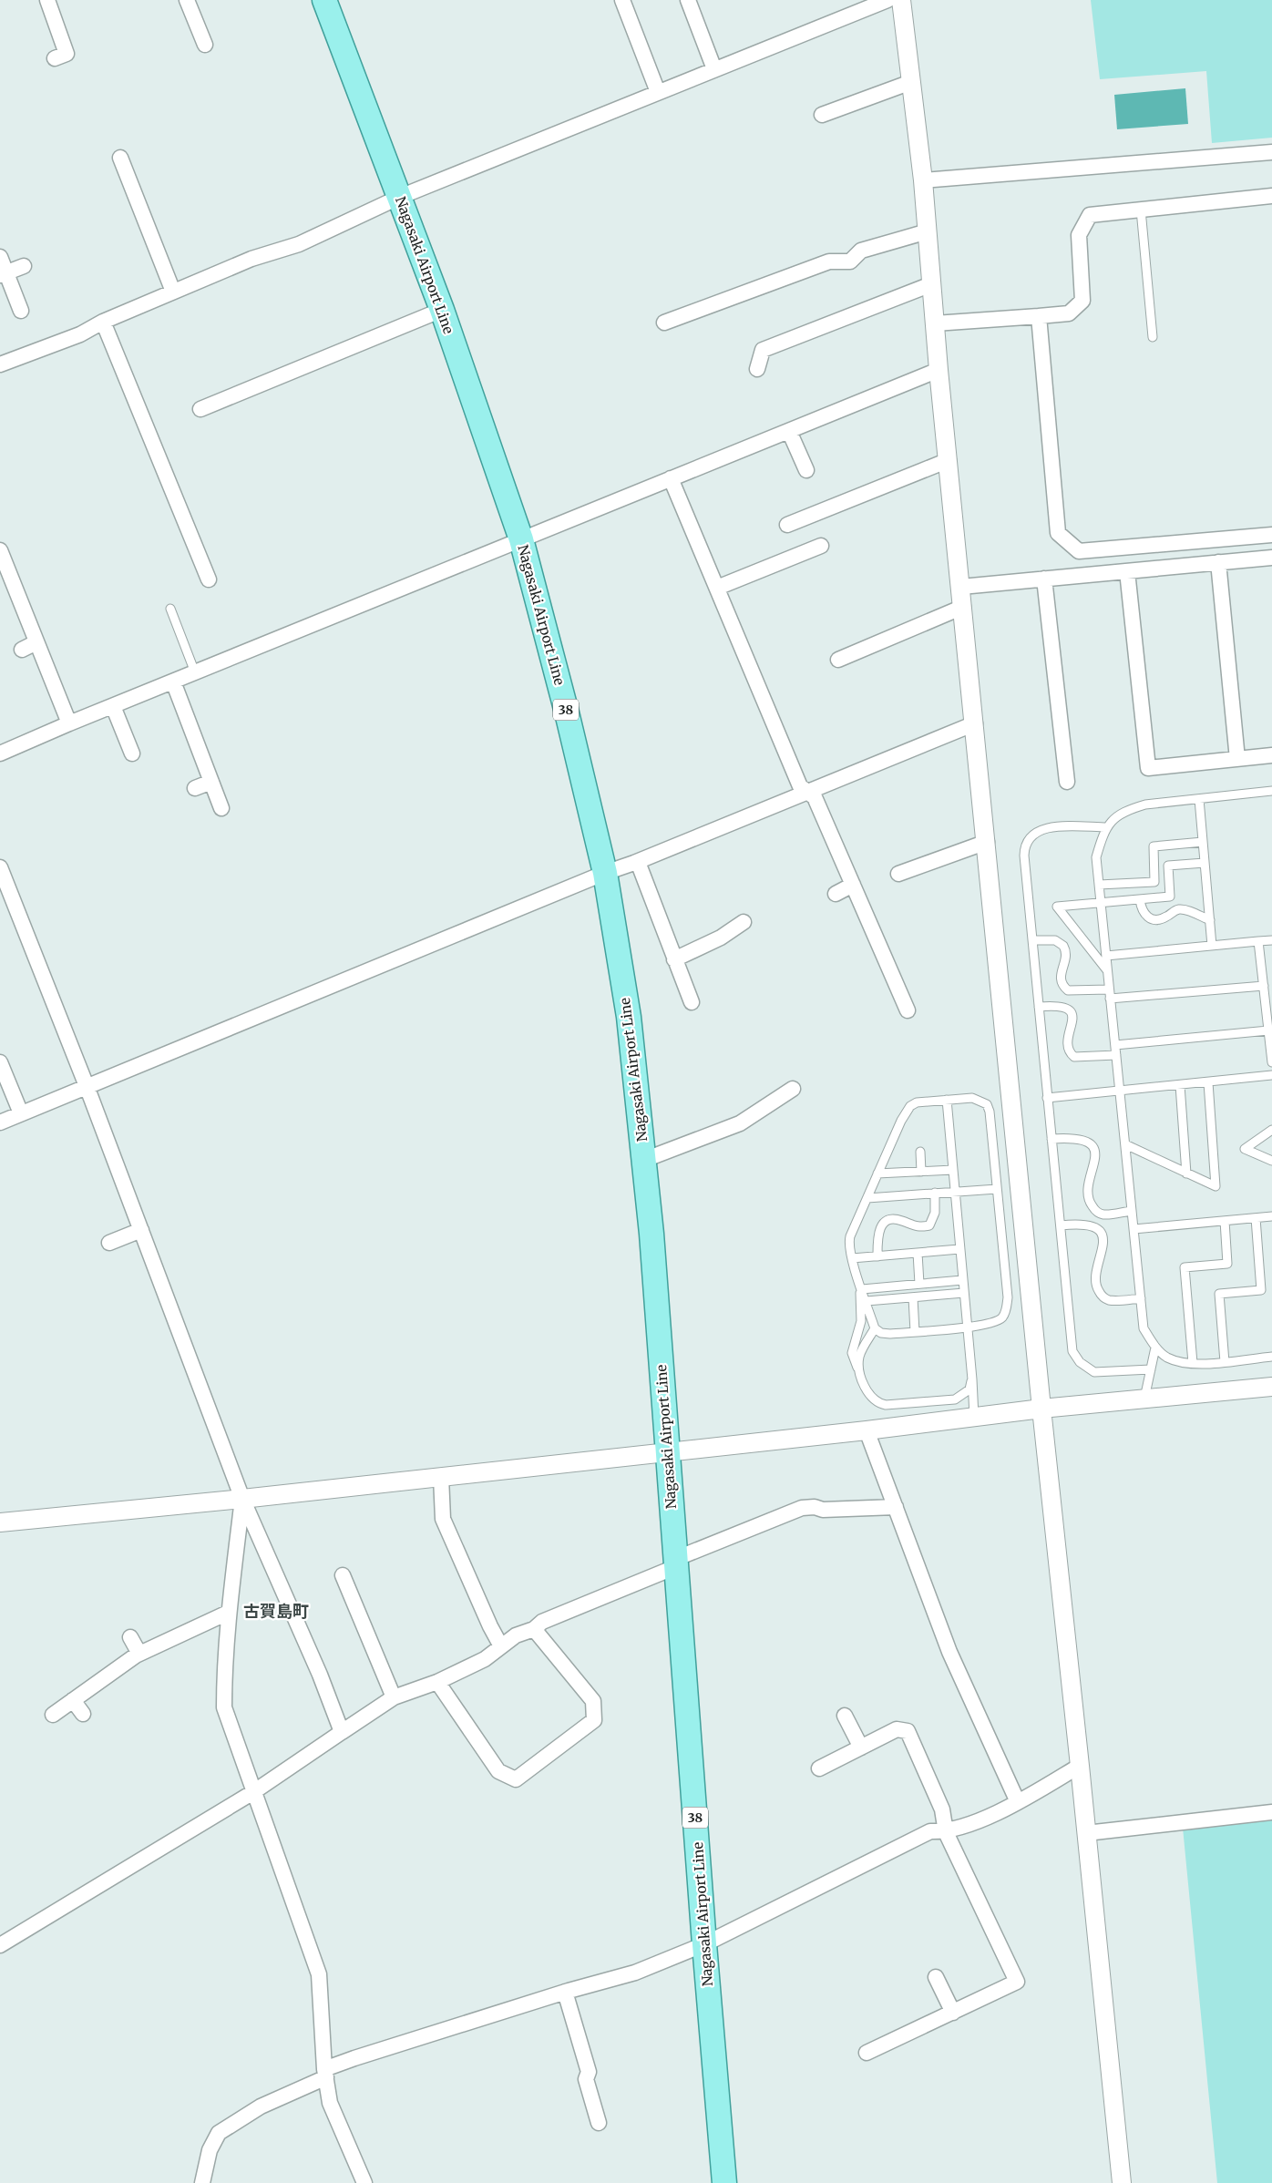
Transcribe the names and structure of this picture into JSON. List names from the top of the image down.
{
  "streets": {
    "main road": ["Nagasaki Airport Line", "38"]
  },
  "districts": ["古賀島町"]
}
